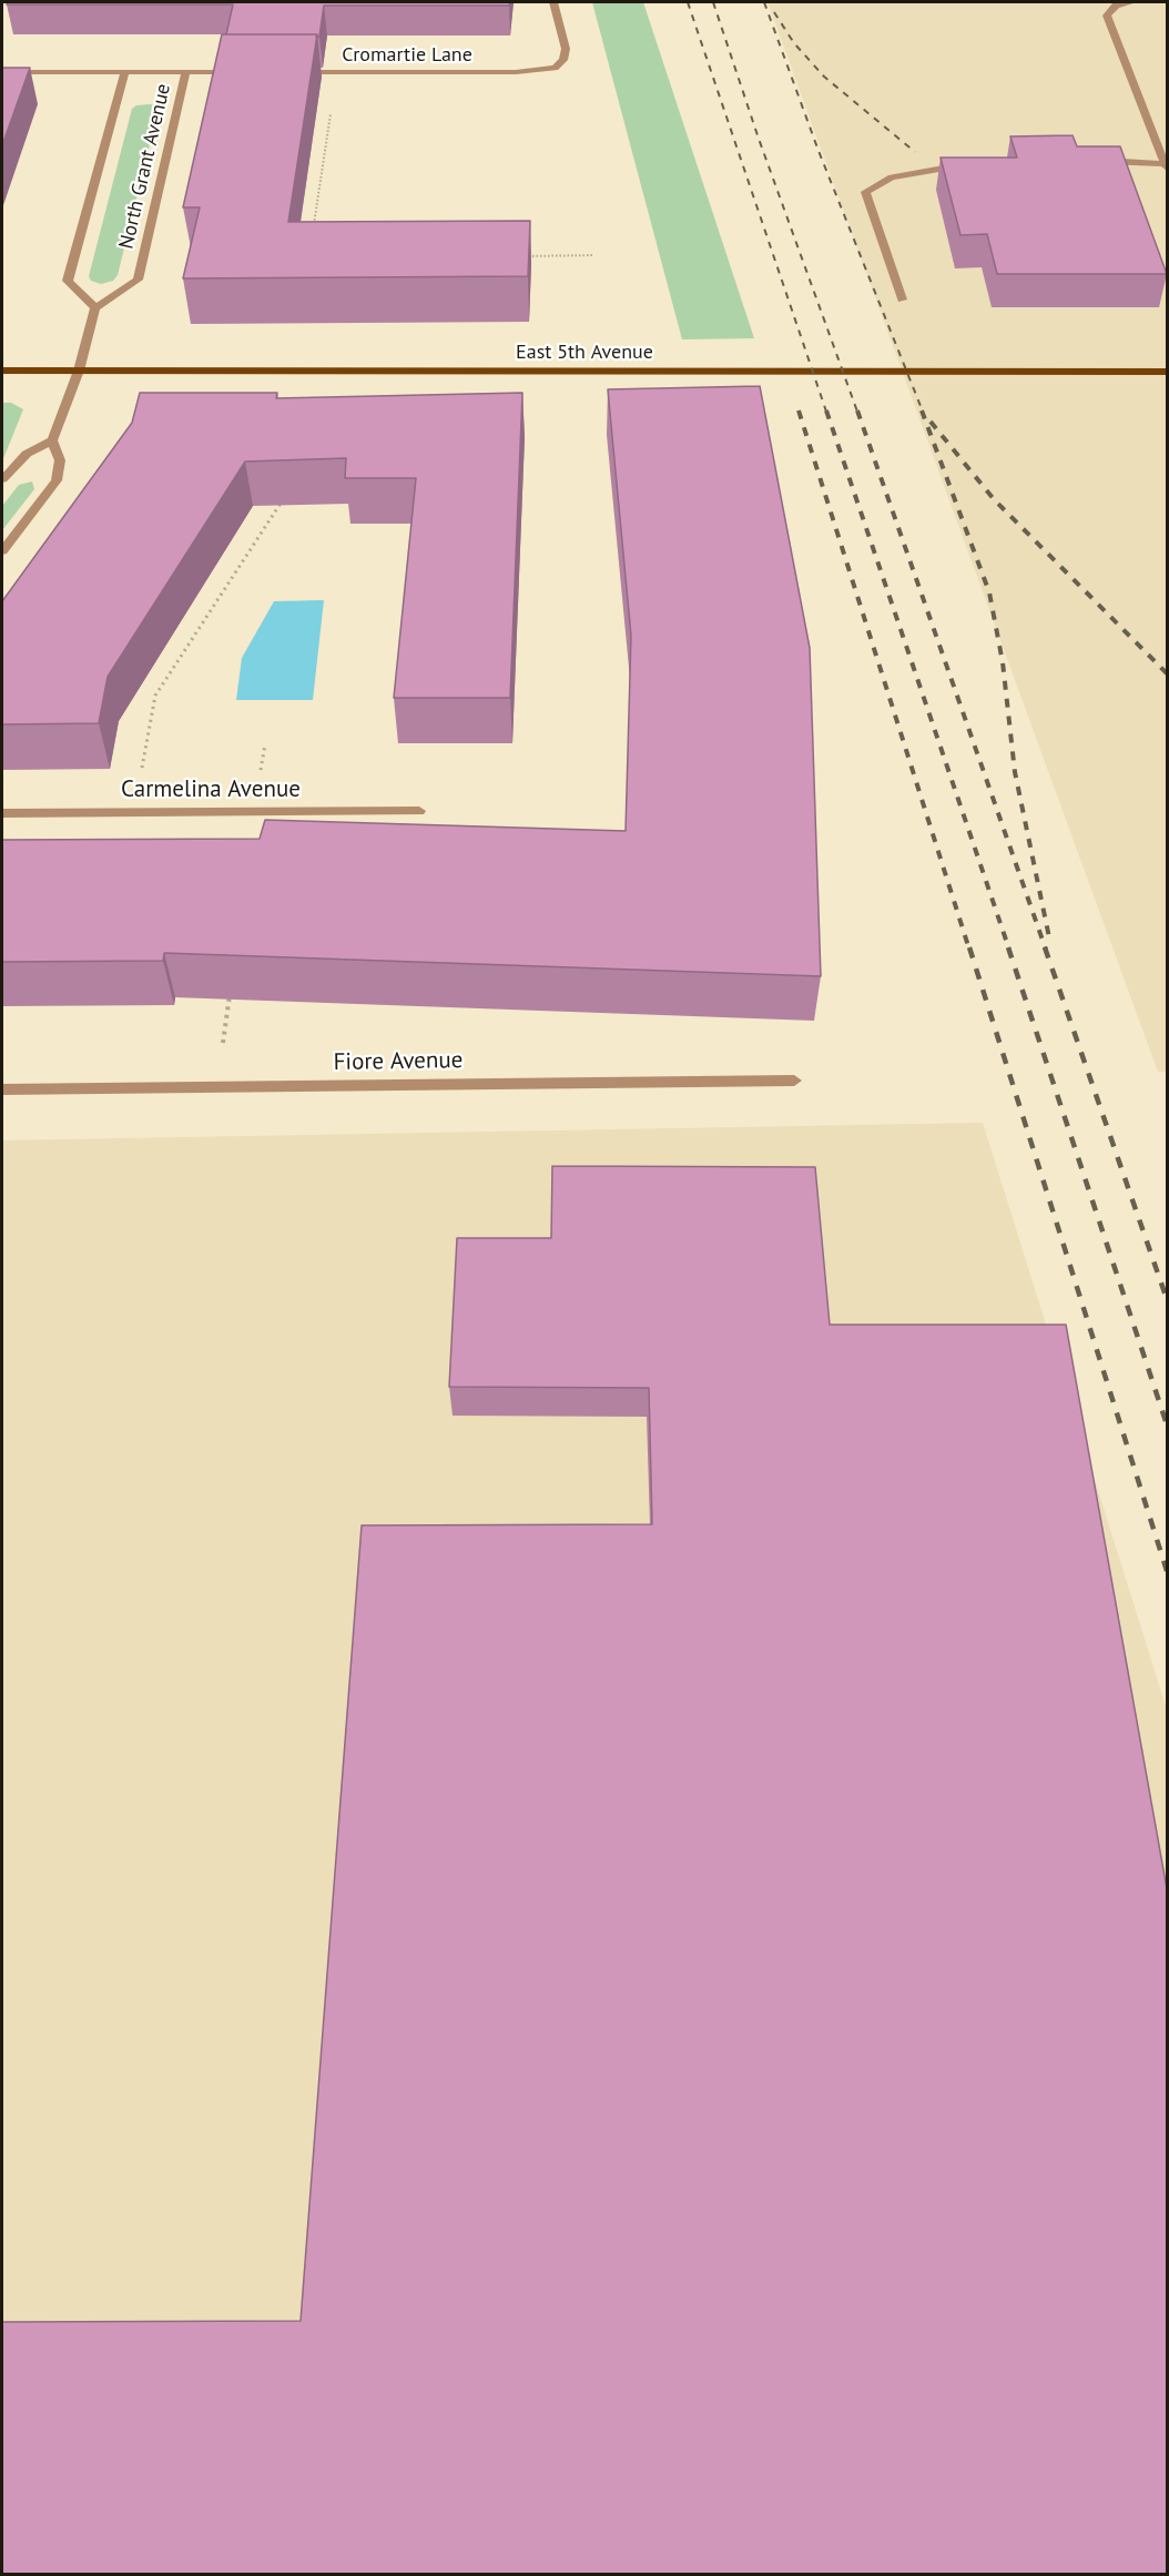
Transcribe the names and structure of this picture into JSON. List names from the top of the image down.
{
  "streets": {
    "main road": ["East 5th Avenue"],
    "street": [
      "Cromartie Lane",
      "North Grant Avenue",
      "Carmelina Avenue",
      "Fiore Avenue"
    ]
  }
}
